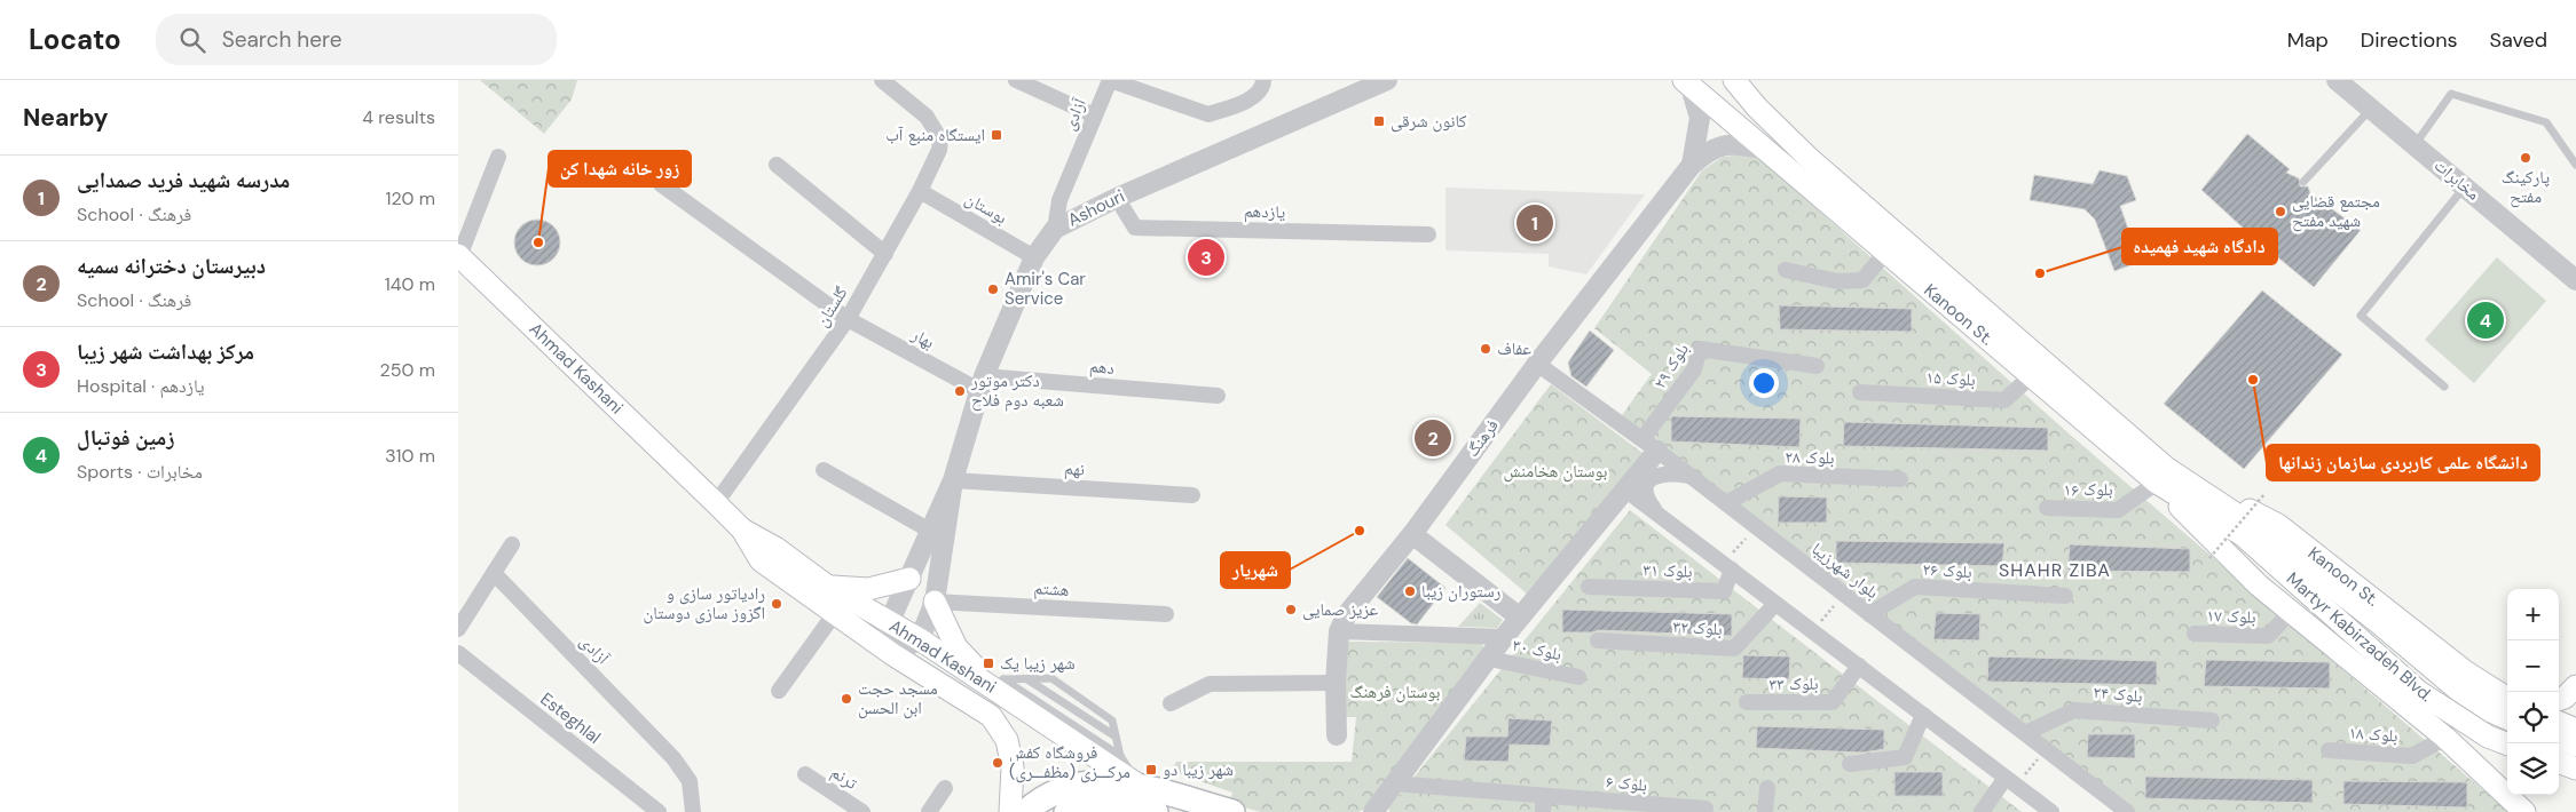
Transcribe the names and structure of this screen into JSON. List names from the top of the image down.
{
  "streets": {
    "main road": ["Kanoon St.", "Ahmad Kashani", "Martyr Kabirzadeh Blvd."],
    "street": [
      "آزادی",
      "مخابرات",
      "بوستان",
      "Ashouri",
      "یازدهم",
      "گلستان",
      "بهار",
      "بلوک ۲۹",
      "دهم",
      "بلوک ۱۵",
      "فرهنگ",
      "بلوک ۲۸",
      "نهم",
      "بلوک ۱۶",
      "بلوک ۳۱",
      "بلوار شهرزیبا",
      "بلوک ۲۶",
      "هشتم",
      "بلوک ۱۷",
      "بلوک ۳۲",
      "بلوک ۳۰",
      "بلوک ۳۳",
      "بلوک ۲۴",
      "Esteghlal",
      "بلوک ۱۸",
      "ترنم",
      "بلوک ۶"
    ]
  },
  "crossings": [
    ["آزادی", "Ashouri"],
    ["بوستان", "Ashouri"],
    ["بوستان", "گلستان"],
    ["Ashouri", "یازدهم"],
    ["Ashouri", "بهار"],
    ["Ashouri", "دهم"],
    ["Ashouri", "نهم"],
    ["گلستان", "بهار"],
    ["گلستان", "Ahmad Kashani"],
    ["Kanoon St.", "بلوک ۱۵"],
    ["Kanoon St.", "فرهنگ"],
    ["Kanoon St.", "بلوک ۱۶"],
    ["Kanoon St.", "Martyr Kabirzadeh Blvd."],
    ["بهار", "دهم"],
    ["بلوک ۲۹", "بلوار شهرزیبا"],
    ["فرهنگ", "بلوار شهرزیبا"],
    ["بلوک ۲۸", "بلوار شهرزیبا"],
    ["بلوار شهرزیبا", "بلوک ۲۶"],
    ["بلوار شهرزیبا", "بلوک ۲۴"]
  ],
  "districts": ["SHAHR ZIBA"],
  "parks": ["بوستان هخامنش", "بوستان فرهنگ"],
  "places": {
    "transit": [
      "کانون شرقی",
      "ایستگاه منبع آب",
      "شهر زیبا یک",
      "شهر زیبا دو"
    ],
    "other": [
      "پارکینگ مفتح",
      "مجتمع قضایی شهید مفتح",
      "زور خانه شهدا کن",
      "دادگاه شهید فهمیده",
      "Amir's Car Service",
      "عفاف",
      "دانشگاه علمی کاربردی سازمان زندانها",
      "دکتر موتور شعبه دوم فلاح",
      "شهریار",
      "رستوران زیبا",
      "رادیاتور سازی و اگزوز سازی دوستان",
      "عزیز صمایی",
      "مسجد حجت ابن الحسن",
      "فروشگاه کفش مرکـــزی (مظفـــری)"
    ]
  },
  "page": {
    "header": "Locato",
    "search": "Search here",
    "nav": ["Map", "Directions", "Saved"],
    "heading": ["Nearby", "4 results"],
    "list": [
      {
        "mark": "1",
        "name": "مدرسه شهید فرید صمدایی",
        "note": "School · فرهنگ",
        "value": "120 m"
      },
      {
        "mark": "2",
        "name": "دبیرستان دخترانه سمیه",
        "note": "School · فرهنگ",
        "value": "140 m"
      },
      {
        "mark": "3",
        "name": "مرکز بهداشت شهر زیبا",
        "note": "Hospital · یازدهم",
        "value": "250 m"
      },
      {
        "mark": "4",
        "name": "زمین فوتبال",
        "note": "Sports · مخابرات",
        "value": "310 m"
      }
    ],
    "pins": [
      "1",
      "3",
      "4",
      "2"
    ],
    "map_buttons": ["+", "−"]
  }
}
